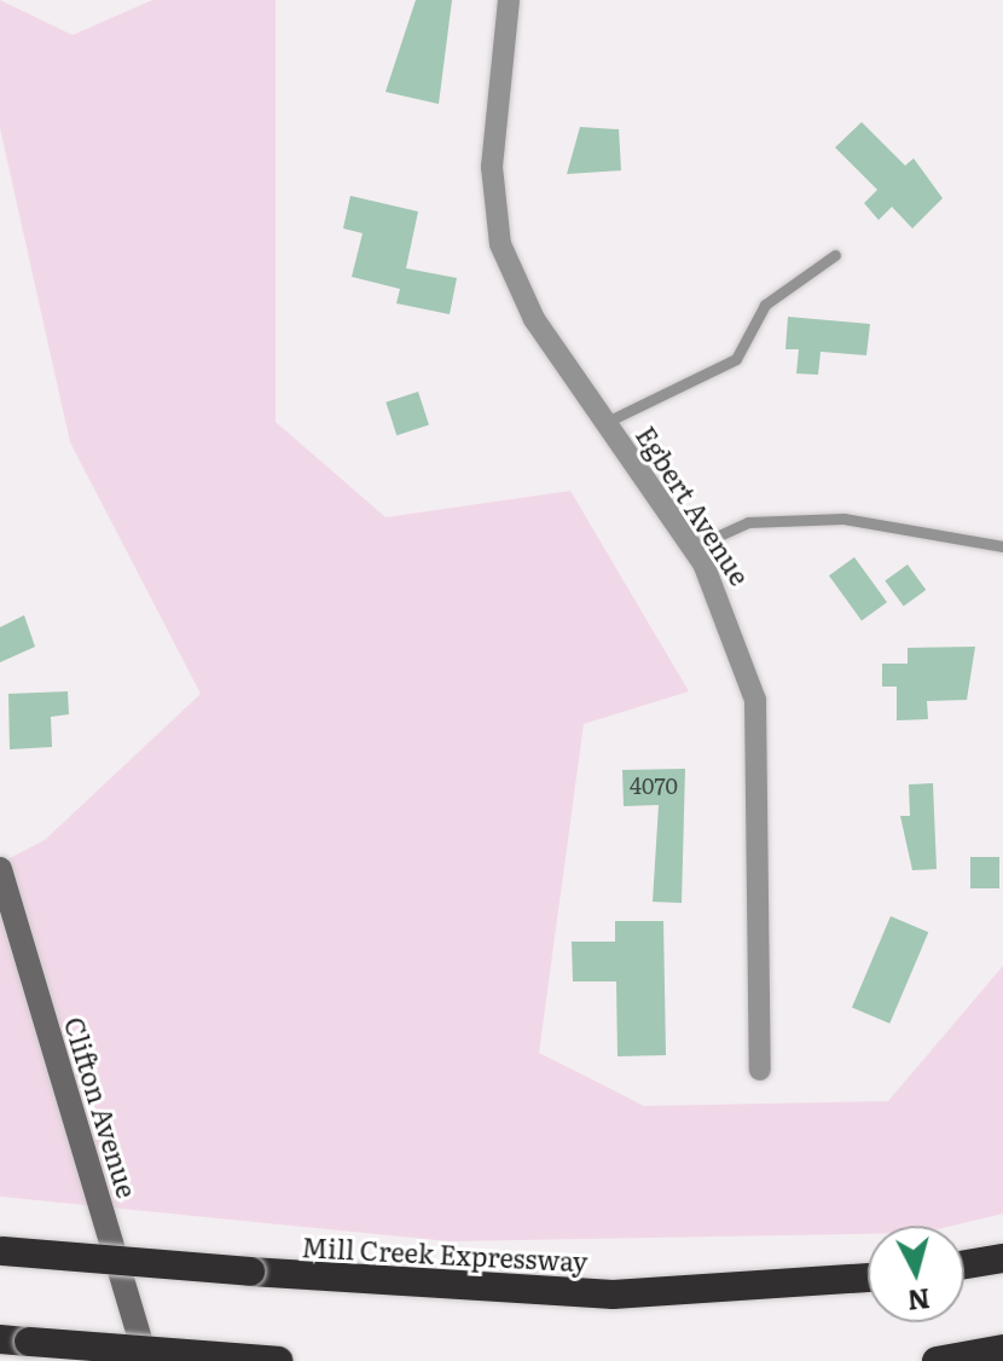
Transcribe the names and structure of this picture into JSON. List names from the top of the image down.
{
  "streets": {
    "highway": ["Mill Creek Expressway"],
    "main road": ["Clifton Avenue"],
    "street": ["Egbert Avenue"]
  },
  "house_numbers": ["4070"],
  "north": "bottom"
}
